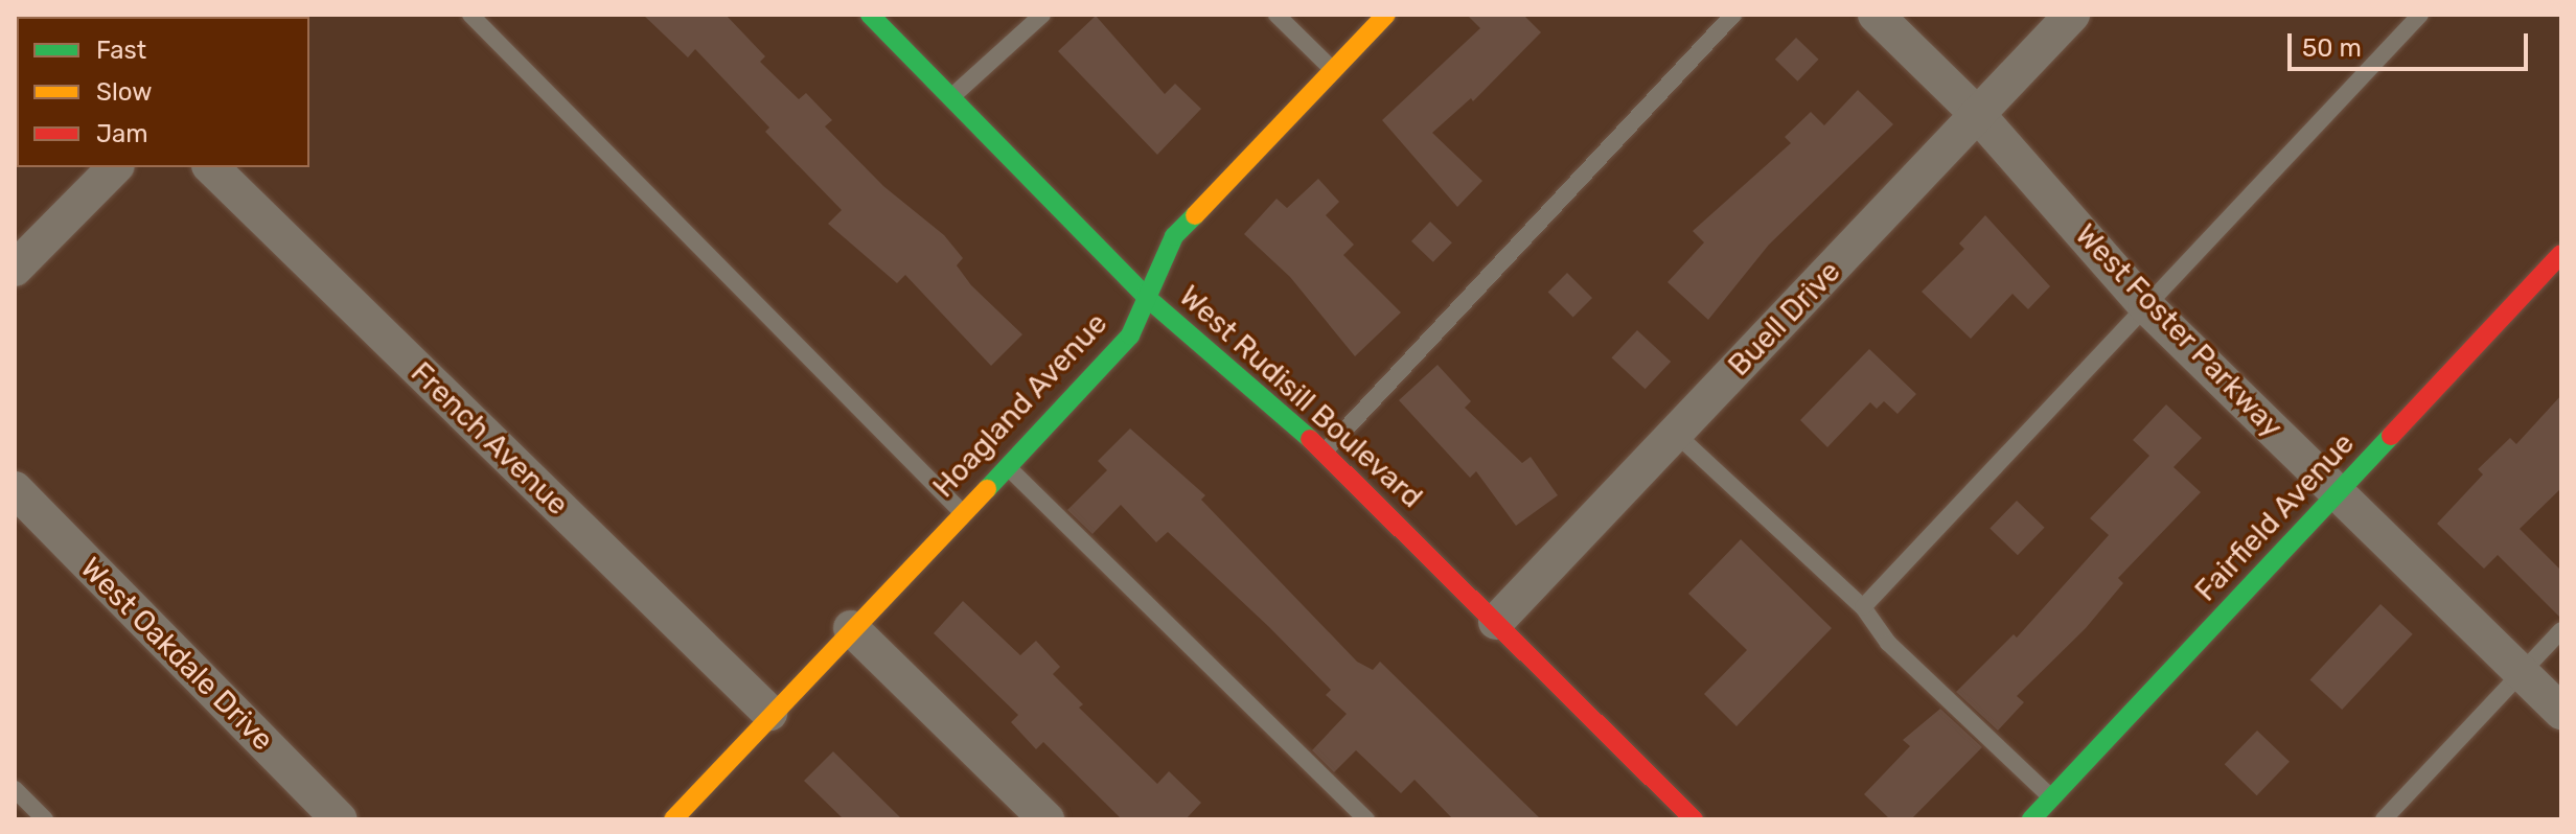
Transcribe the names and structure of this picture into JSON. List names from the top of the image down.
{
  "streets": {
    "street": [
      "Buell Drive",
      "West Foster Parkway",
      "West Rudisill Boulevard",
      "Hoagland Avenue",
      "French Avenue",
      "Fairfield Avenue",
      "West Oakdale Drive"
    ]
  },
  "crossings": [
    ["Buell Drive", "West Foster Parkway"],
    ["Buell Drive", "West Rudisill Boulevard"],
    ["West Foster Parkway", "Fairfield Avenue"],
    ["West Rudisill Boulevard", "Hoagland Avenue"],
    ["Hoagland Avenue", "French Avenue"]
  ],
  "legend": ["Fast", "Slow", "Jam"],
  "scale_bar": "50 m"
}
